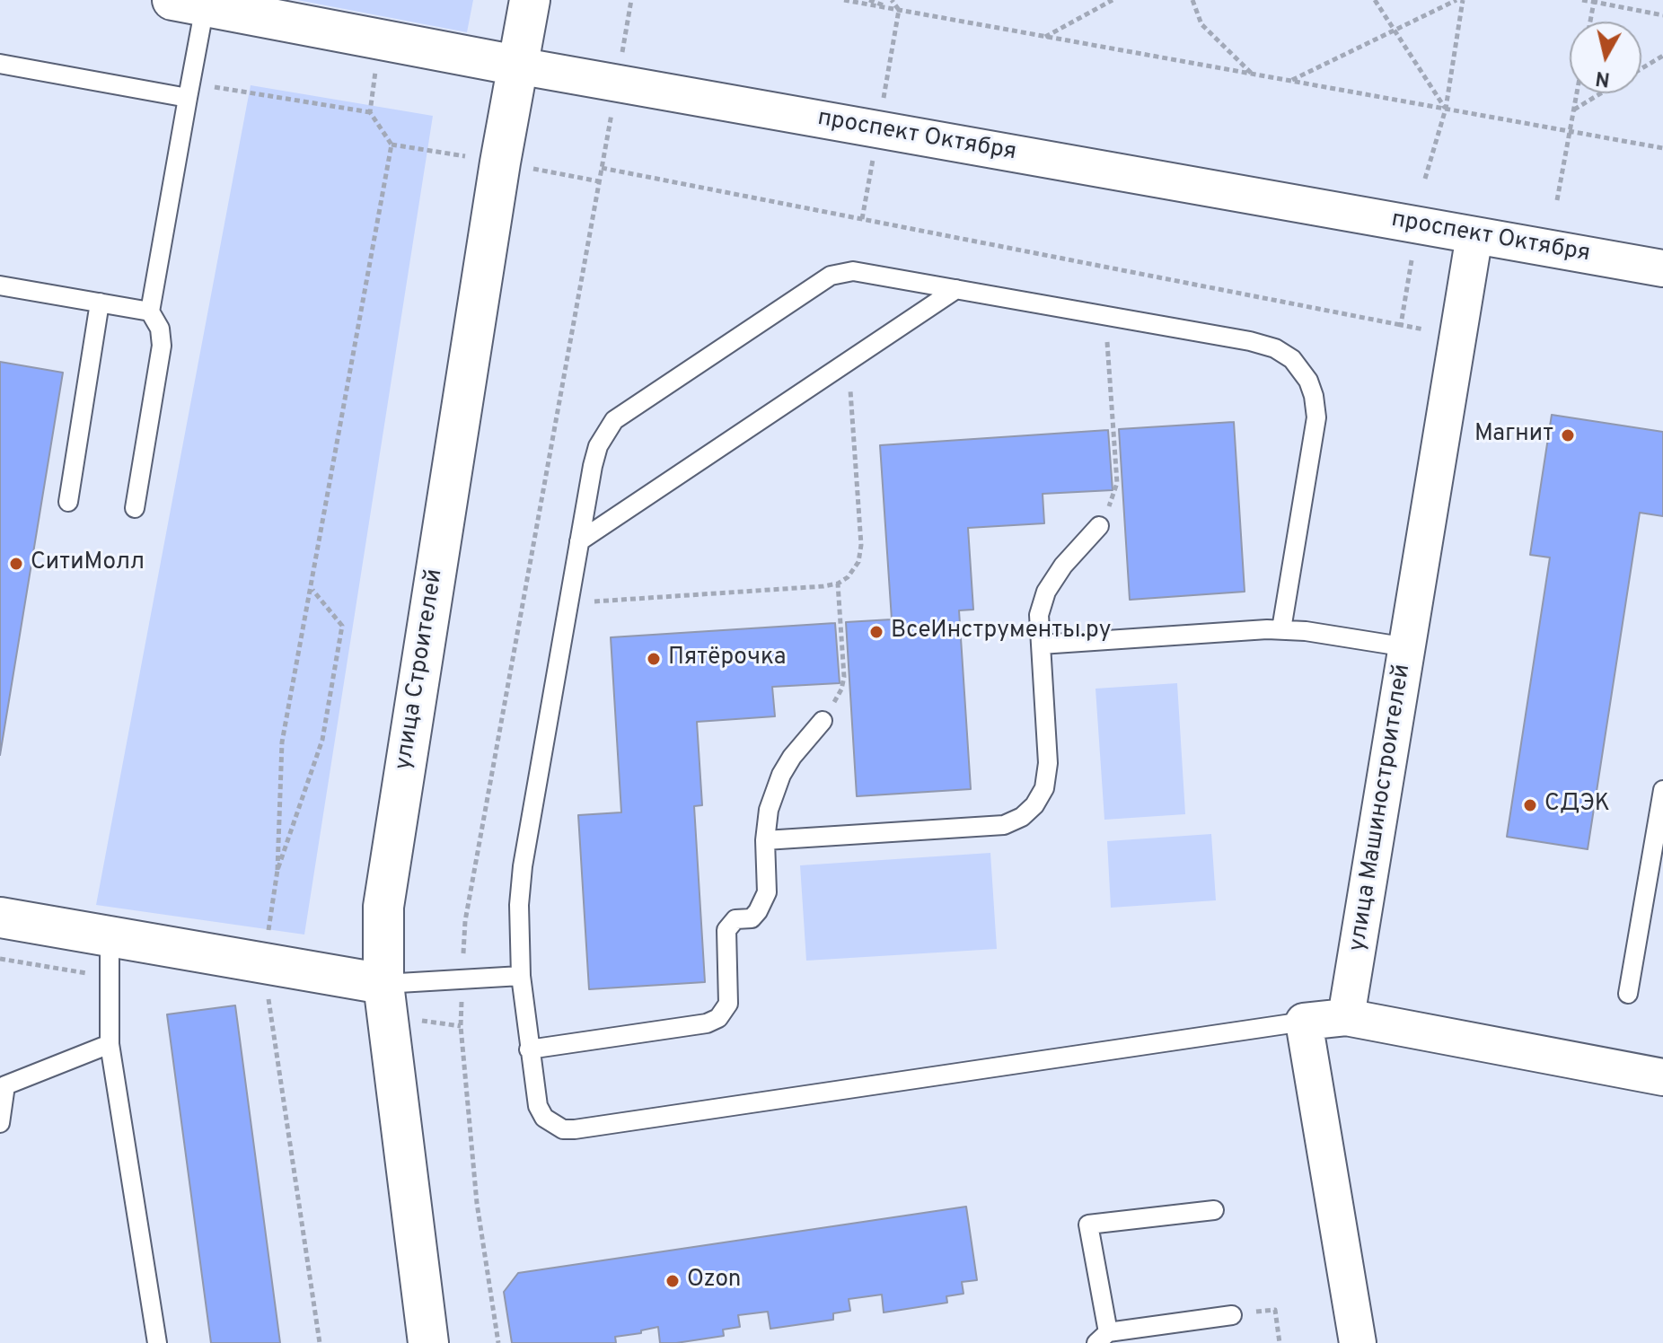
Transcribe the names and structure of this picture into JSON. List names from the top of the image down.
{
  "streets": {
    "street": ["проспект Октября", "улица Строителей", "улица Машиностроителей"]
  },
  "crossings": [
    ["проспект Октября", "улица Строителей"],
    ["проспект Октября", "улица Машиностроителей"]
  ],
  "places": [
    "Магнит",
    "СитиМолл",
    "ВсеИнструменты.ру",
    "Пятёрочка",
    "СДЭК",
    "Ozon"
  ],
  "north": "bottom"
}
